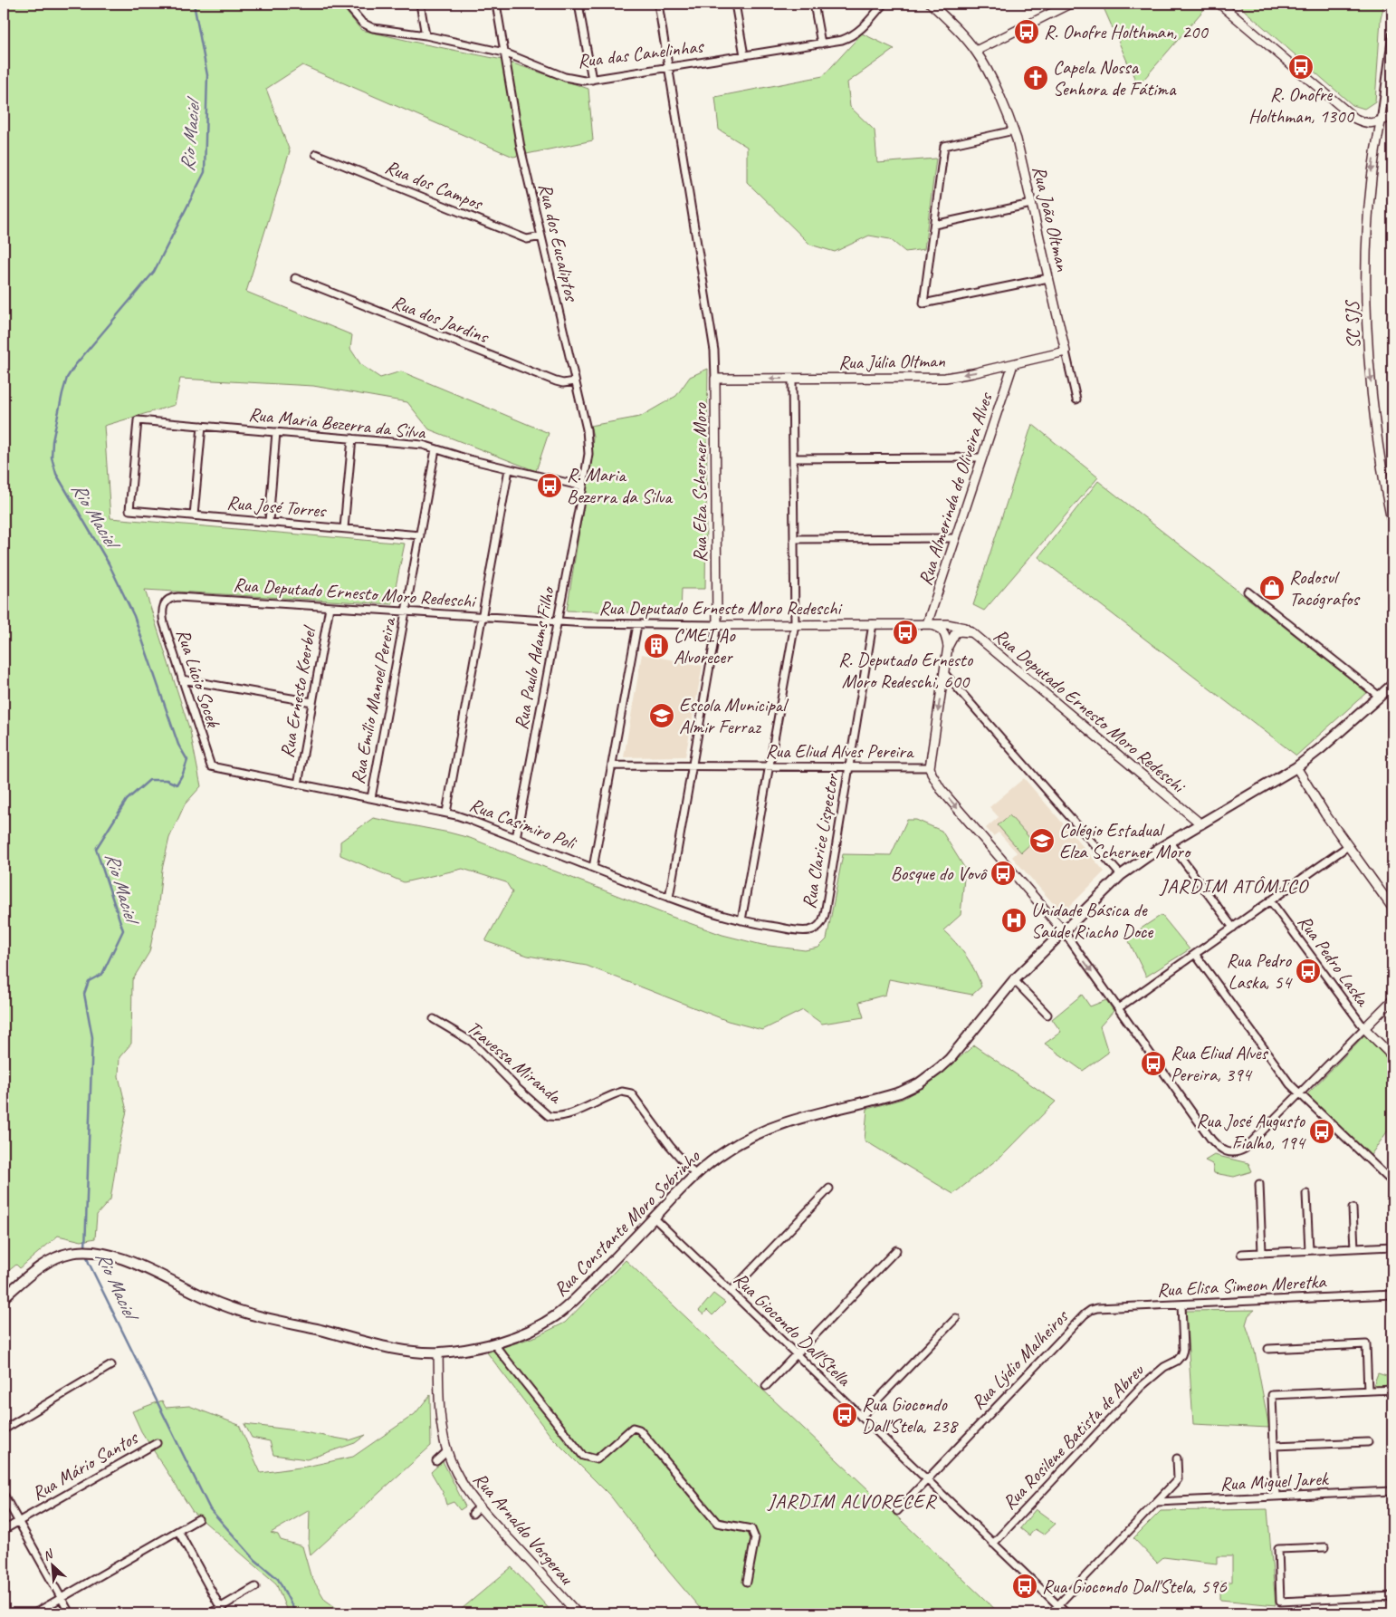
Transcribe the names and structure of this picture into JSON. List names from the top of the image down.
{
  "streets": {
    "main road": ["Rua Constante Moro Sobrinho"],
    "street": [
      "Rua das Canelinhas",
      "Rua dos Campos",
      "Rua João Oltman",
      "Rua dos Eucaliptos",
      "Rua dos Jardins",
      "SC SJS",
      "Rua Júlia Oltman",
      "Rua Maria Bezerra da Silva",
      "Rua Elza Scherner Moro",
      "Rua Almerinda de Oliveira Alves",
      "Rua José Torres",
      "Rua Deputado Ernesto Moro Redeschi",
      "Rua Paulo Adams Filho",
      "Rua Lúcio Socek",
      "Rua Ernesto Koerbel",
      "Rua Emílio Manoel Pereira",
      "Rua Eliud Alves Pereira",
      "Rua Casimiro Poli",
      "Rua Clarice Lispector",
      "Rua Pedro Laska",
      "Travessa Miranda",
      "Rua Elisa Simeon Meretka",
      "Rua Giocondo Dall'Stella",
      "Rua Lýdio Malheiros",
      "Rua Rosilene Batista de Abreu",
      "Rua Mário Santos",
      "Rua Miguel Jarek",
      "Rua Arnaldo Vosgerau"
    ]
  },
  "crossings": [
    ["Rua das Canelinhas", "Rua dos Eucaliptos"],
    ["Rua das Canelinhas", "Rua Elza Scherner Moro"],
    ["Rua dos Campos", "Rua dos Eucaliptos"],
    ["Rua João Oltman", "Rua Júlia Oltman"],
    ["Rua dos Eucaliptos", "Rua dos Jardins"],
    ["Rua dos Eucaliptos", "Rua Maria Bezerra da Silva"],
    ["Rua dos Eucaliptos", "Rua Paulo Adams Filho"],
    ["Rua Júlia Oltman", "Rua Elza Scherner Moro"],
    ["Rua Júlia Oltman", "Rua Almerinda de Oliveira Alves"],
    ["Rua Maria Bezerra da Silva", "Rua José Torres"],
    ["Rua Maria Bezerra da Silva", "Rua Paulo Adams Filho"],
    ["Rua Maria Bezerra da Silva", "Rua Emílio Manoel Pereira"],
    ["Rua Elza Scherner Moro", "Rua Deputado Ernesto Moro Redeschi"],
    ["Rua Elza Scherner Moro", "Rua Eliud Alves Pereira"],
    ["Rua Elza Scherner Moro", "Rua Casimiro Poli"],
    ["Rua Almerinda de Oliveira Alves", "Rua Deputado Ernesto Moro Redeschi"],
    ["Rua José Torres", "Rua Emílio Manoel Pereira"],
    ["Rua Deputado Ernesto Moro Redeschi", "Rua Paulo Adams Filho"],
    ["Rua Deputado Ernesto Moro Redeschi", "Rua Lúcio Socek"],
    ["Rua Deputado Ernesto Moro Redeschi", "Rua Ernesto Koerbel"],
    ["Rua Deputado Ernesto Moro Redeschi", "Rua Emílio Manoel Pereira"],
    ["Rua Deputado Ernesto Moro Redeschi", "Rua Clarice Lispector"],
    ["Rua Deputado Ernesto Moro Redeschi", "Rua Constante Moro Sobrinho"],
    ["Rua Paulo Adams Filho", "Rua Casimiro Poli"],
    ["Rua Lúcio Socek", "Rua Casimiro Poli"],
    ["Rua Ernesto Koerbel", "Rua Casimiro Poli"],
    ["Rua Emílio Manoel Pereira", "Rua Casimiro Poli"],
    ["Rua Eliud Alves Pereira", "Rua Clarice Lispector"],
    ["Rua Eliud Alves Pereira", "Rua Constante Moro Sobrinho"],
    ["Rua Casimiro Poli", "Rua Clarice Lispector"],
    ["Travessa Miranda", "Rua Constante Moro Sobrinho"],
    ["Rua Constante Moro Sobrinho", "Rua Giocondo Dall'Stella"],
    ["Rua Constante Moro Sobrinho", "Rua Arnaldo Vosgerau"],
    ["Rua Elisa Simeon Meretka", "Rua Lýdio Malheiros"],
    ["Rua Elisa Simeon Meretka", "Rua Rosilene Batista de Abreu"],
    ["Rua Giocondo Dall'Stella", "Rua Lýdio Malheiros"],
    ["Rua Giocondo Dall'Stella", "Rua Rosilene Batista de Abreu"]
  ],
  "one_way": ["SC SJS", "Rua Júlia Oltman"],
  "districts": ["JARDIM ATÔMICO", "JARDIM ALVORECER"],
  "water": ["Rio Maciel"],
  "places": {
    "bus stop": [
      "R. Onofre Holthman, 200",
      "R. Onofre Holthman, 1300",
      "R. Maria Bezerra da Silva",
      "R. Deputado Ernesto Moro Redeschi, 600",
      "Bosque do Vovô",
      "Rua Pedro Laska, 54",
      "Rua Eliud Alves Pereira, 394",
      "Rua José Augusto Fialho, 194",
      "Rua Giocondo Dall'Stela, 238",
      "Rua Giocondo Dall'Stela, 596"
    ],
    "church": ["Capela Nossa Senhora de Fátima"],
    "shop": ["Rodosul Tacógrafos"],
    "building": ["CMEI Ao Alvorecer"],
    "school or university": ["Escola Municipal Almir Ferraz", "Colégio Estadual Elza Scherner Moro"],
    "hospital": ["Unidade Básica de Saúde Riacho Doce"]
  },
  "north": "top left"
}
